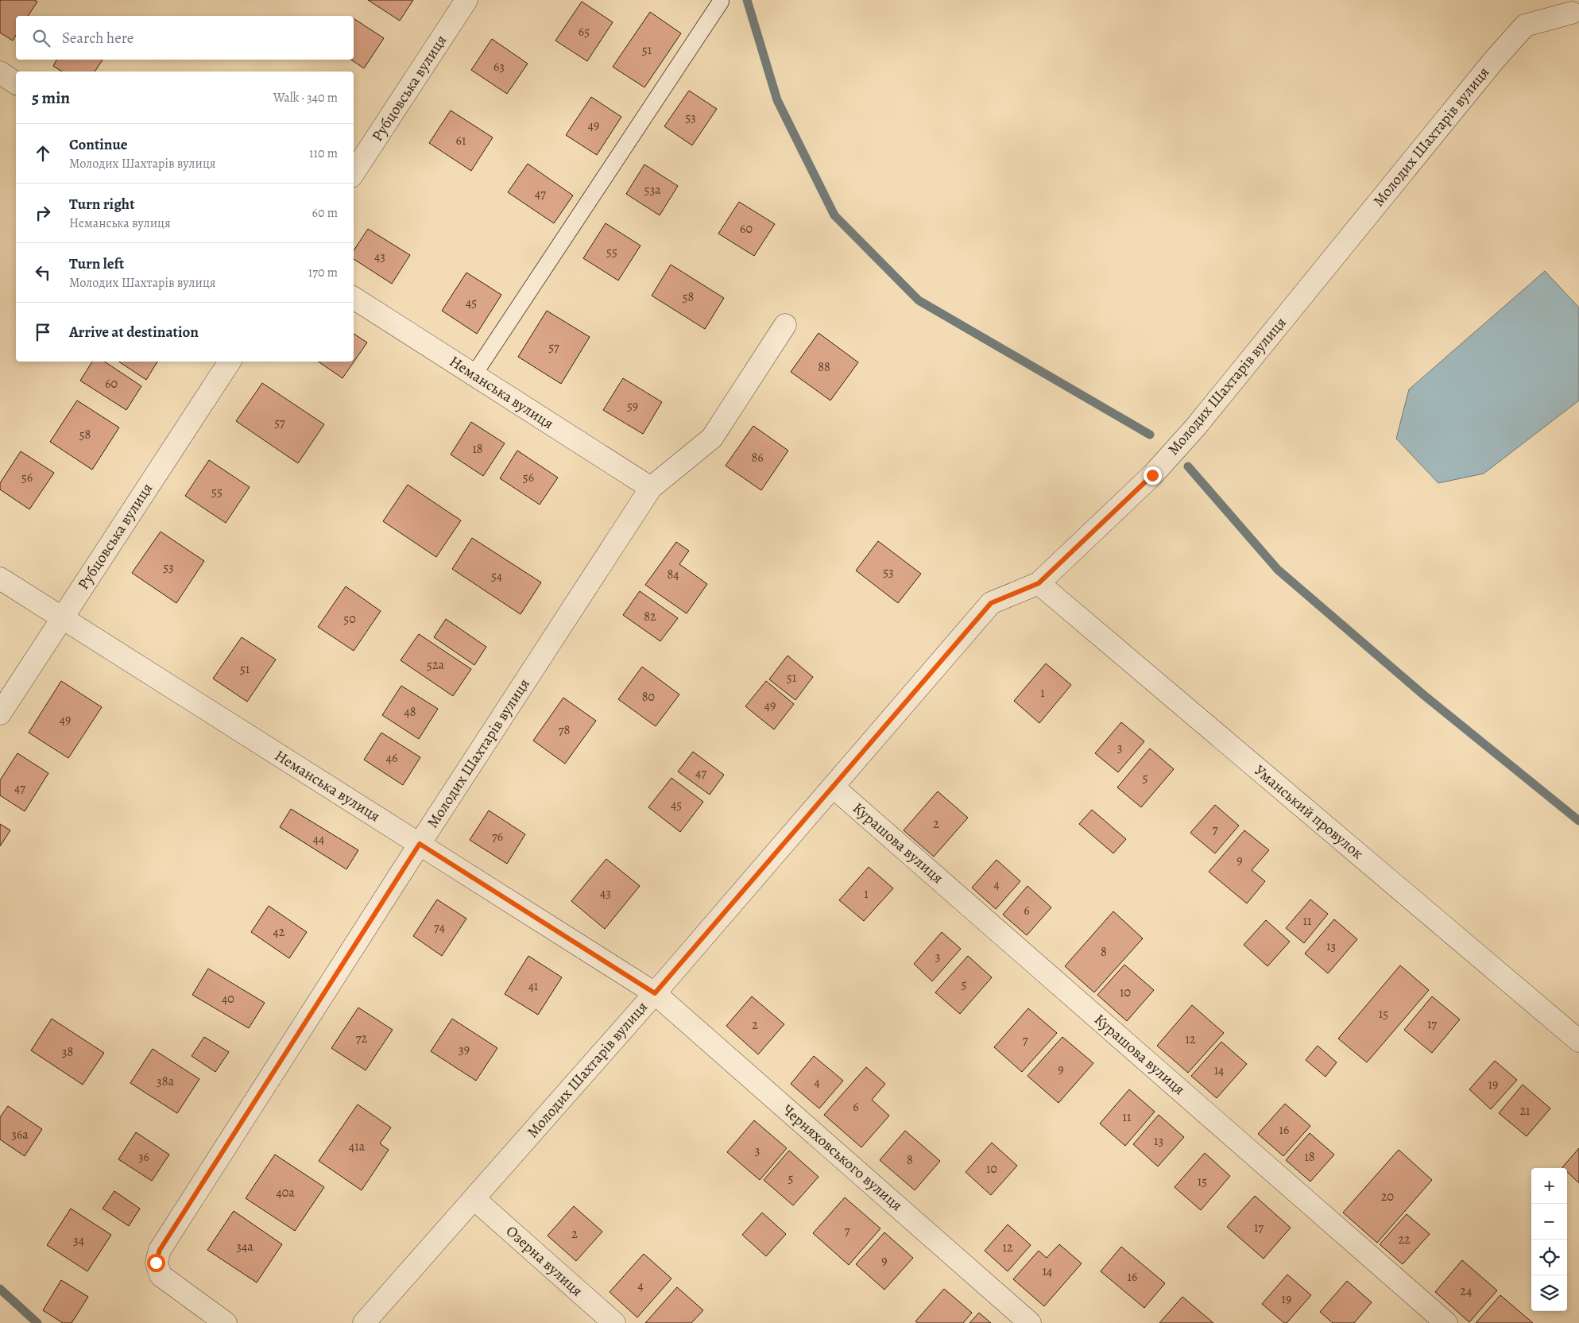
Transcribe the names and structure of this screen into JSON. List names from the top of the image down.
{
  "streets": {
    "street": [
      "Рубцовська вулиця",
      "Молодих Шахтарів вулиця",
      "Неманська вулиця",
      "Уманський провулок",
      "Курашова вулиця",
      "Черняховського вулиця",
      "Озерна вулиця"
    ]
  },
  "crossings": [
    ["Рубцовська вулиця", "Неманська вулиця"],
    ["Молодих Шахтарів вулиця", "Неманська вулиця"],
    ["Молодих Шахтарів вулиця", "Уманський провулок"],
    ["Молодих Шахтарів вулиця", "Курашова вулиця"],
    ["Молодих Шахтарів вулиця", "Черняховського вулиця"],
    ["Молодих Шахтарів вулиця", "Озерна вулиця"],
    ["Неманська вулиця", "Черняховського вулиця"]
  ],
  "house_numbers": [
    "65",
    "51",
    "63",
    "53",
    "49",
    "61",
    "53а",
    "47",
    "60",
    "55",
    "43",
    "58",
    "45",
    "57",
    "88",
    "60",
    "59",
    "57",
    "58",
    "18",
    "86",
    "56",
    "56",
    "55",
    "53",
    "53",
    "84",
    "54",
    "82",
    "50",
    "52а",
    "51",
    "51",
    "1",
    "80",
    "49",
    "48",
    "49",
    "78",
    "3",
    "46",
    "47",
    "5",
    "47",
    "45",
    "2",
    "7",
    "76",
    "44",
    "9",
    "4",
    "43",
    "1",
    "6",
    "11",
    "74",
    "42",
    "13",
    "8",
    "3",
    "5",
    "41",
    "10",
    "40",
    "15",
    "17",
    "2",
    "72",
    "12",
    "7",
    "39",
    "38",
    "9",
    "14",
    "38а",
    "4",
    "19",
    "6",
    "21",
    "11",
    "16",
    "36а",
    "13",
    "41а",
    "3",
    "36",
    "18",
    "8",
    "10",
    "5",
    "15",
    "40а",
    "20",
    "17",
    "7",
    "2",
    "22",
    "34",
    "34а",
    "12",
    "9",
    "14",
    "16",
    "4",
    "24",
    "19"
  ],
  "page": {
    "search": "Search here",
    "heading": ["5 min", "Walk · 340 m"],
    "list": [
      ["Continue", "Молодих Шахтарів вулиця", "110 m"],
      ["Turn right", "Неманська вулиця", "60 m"],
      ["Turn left", "Молодих Шахтарів вулиця", "170 m"],
      "Arrive at destination"
    ],
    "map_buttons": ["+", "−"]
  }
}
